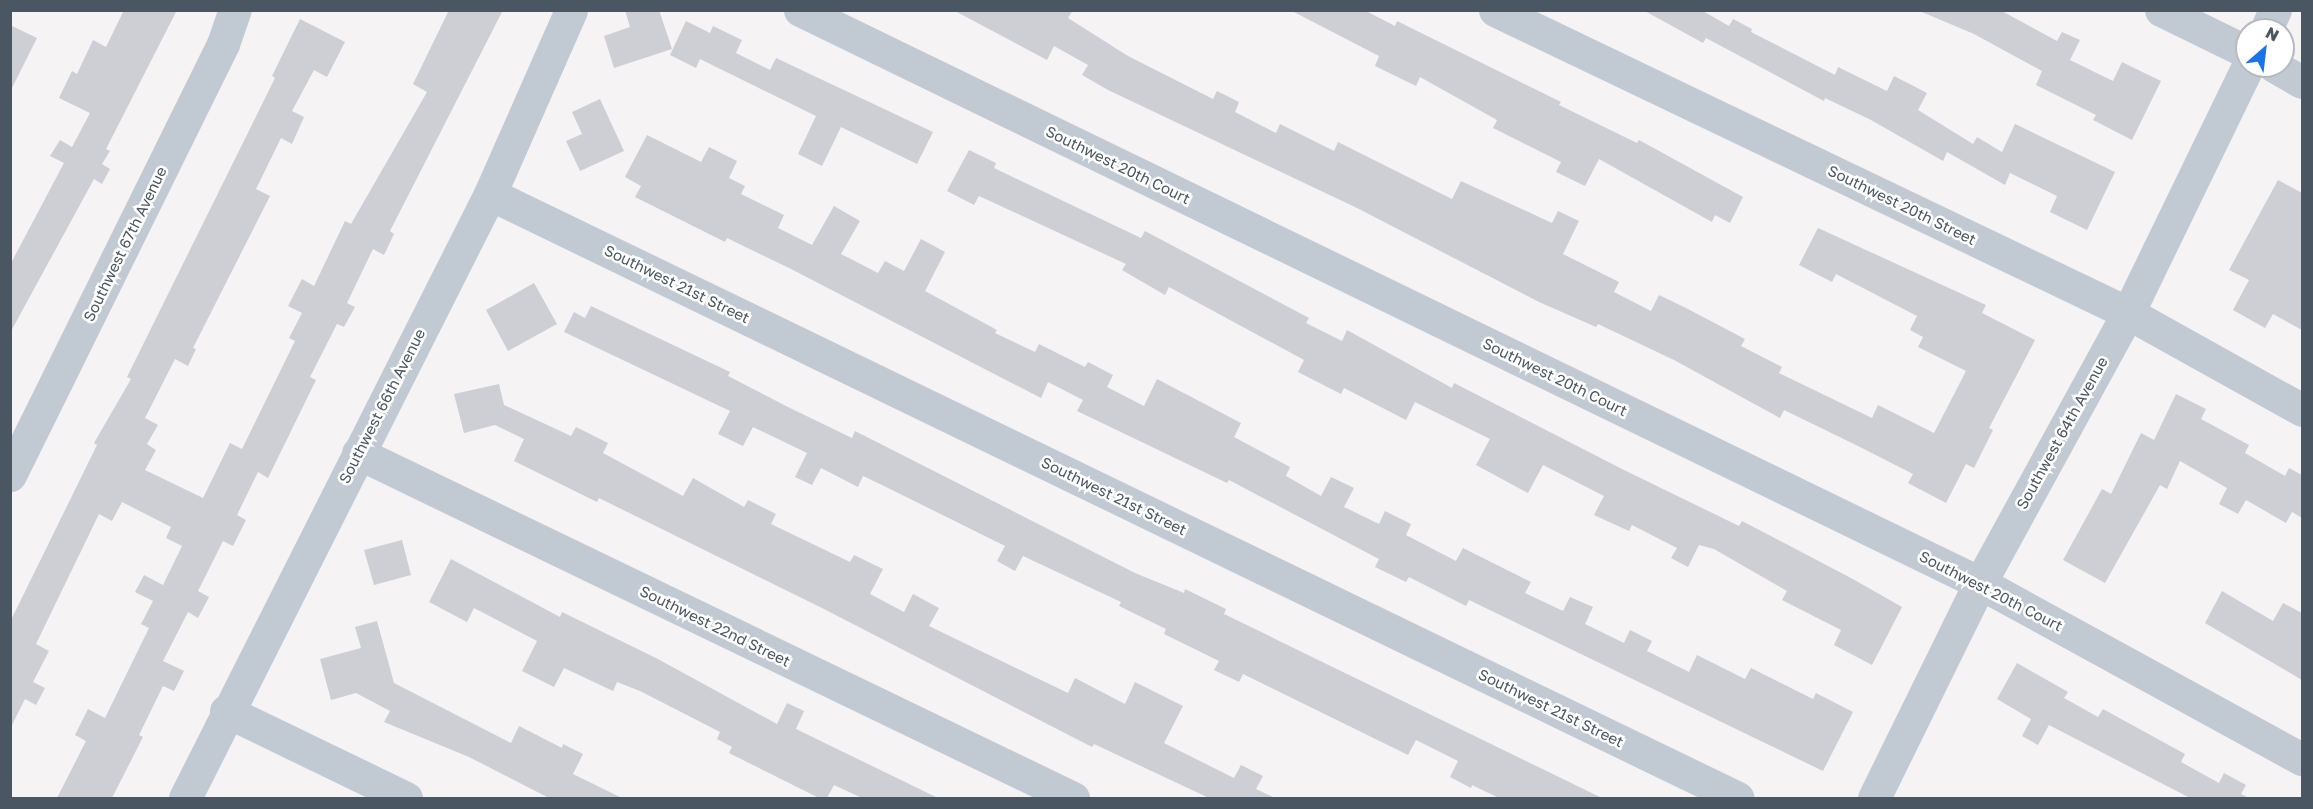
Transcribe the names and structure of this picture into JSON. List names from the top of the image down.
{
  "streets": {
    "street": [
      "Southwest 20th Court",
      "Southwest 20th Street",
      "Southwest 67th Avenue",
      "Southwest 21st Street",
      "Southwest 66th Avenue",
      "Southwest 64th Avenue",
      "Southwest 22nd Street"
    ]
  },
  "crossings": [
    ["Southwest 20th Court", "Southwest 64th Avenue"],
    ["Southwest 20th Street", "Southwest 64th Avenue"],
    ["Southwest 21st Street", "Southwest 66th Avenue"],
    ["Southwest 66th Avenue", "Southwest 22nd Street"]
  ],
  "north": "top right"
}
